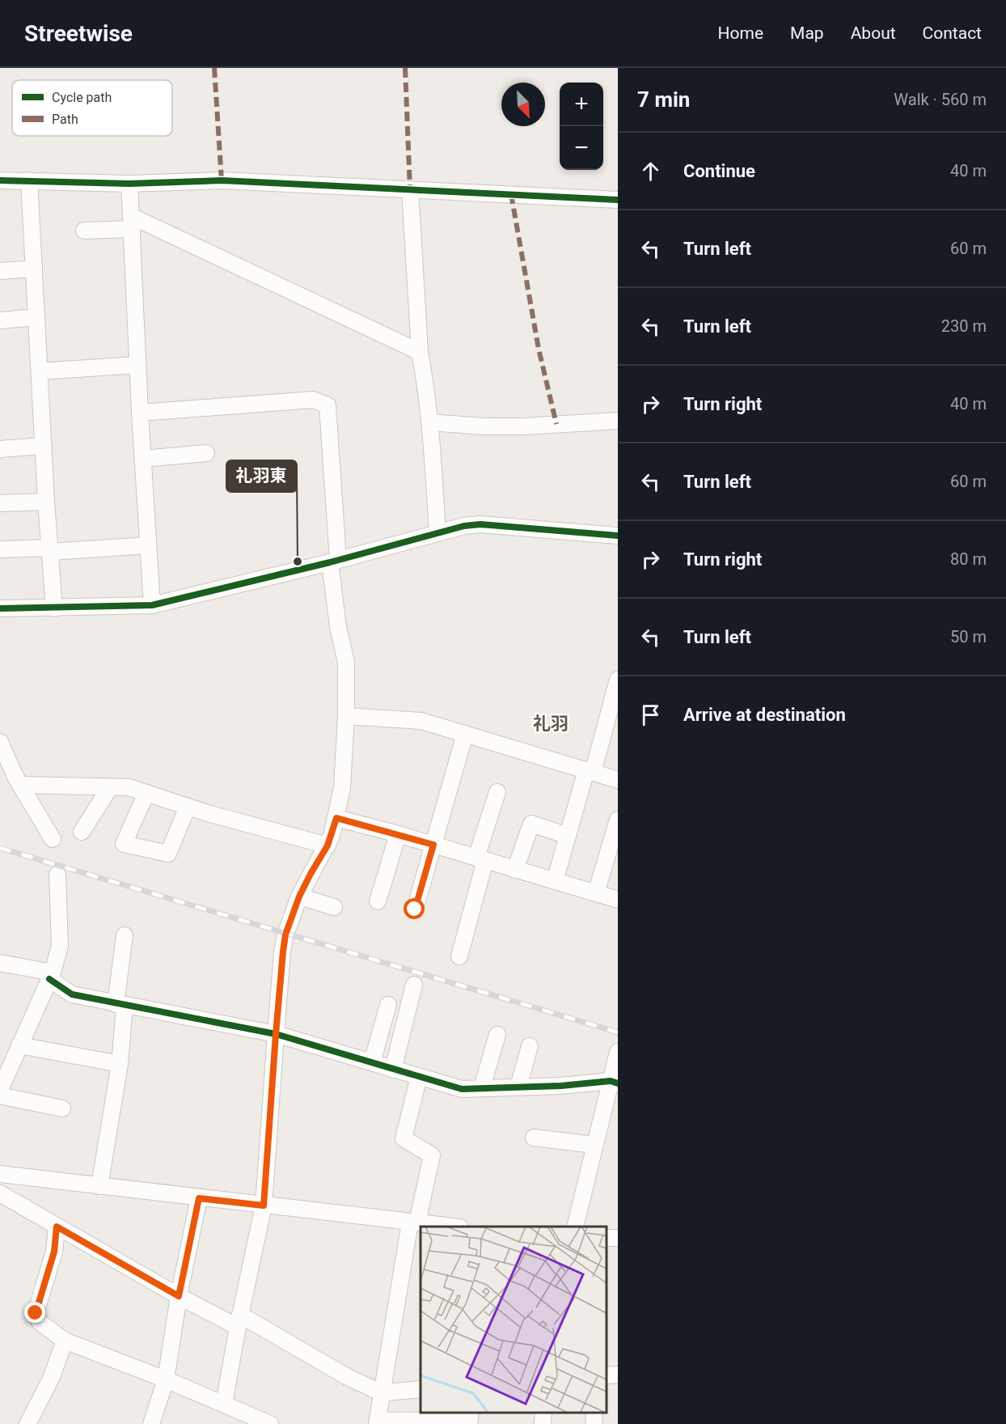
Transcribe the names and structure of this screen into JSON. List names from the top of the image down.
{
  "districts": ["礼羽"],
  "places": ["礼羽東"],
  "legend": ["Cycle path", "Path"],
  "north": "bottom right",
  "page": {
    "header": "Streetwise",
    "nav": [
      "Home",
      "Map",
      "About",
      "Contact"
    ],
    "heading": ["7 min", "Walk · 560 m"],
    "map_buttons": ["+", "−"],
    "list": [
      ["Continue", "40 m"],
      ["Turn left", "60 m"],
      ["Turn left", "230 m"],
      ["Turn right", "40 m"],
      ["Turn left", "60 m"],
      ["Turn right", "80 m"],
      ["Turn left", "50 m"],
      "Arrive at destination"
    ]
  }
}
